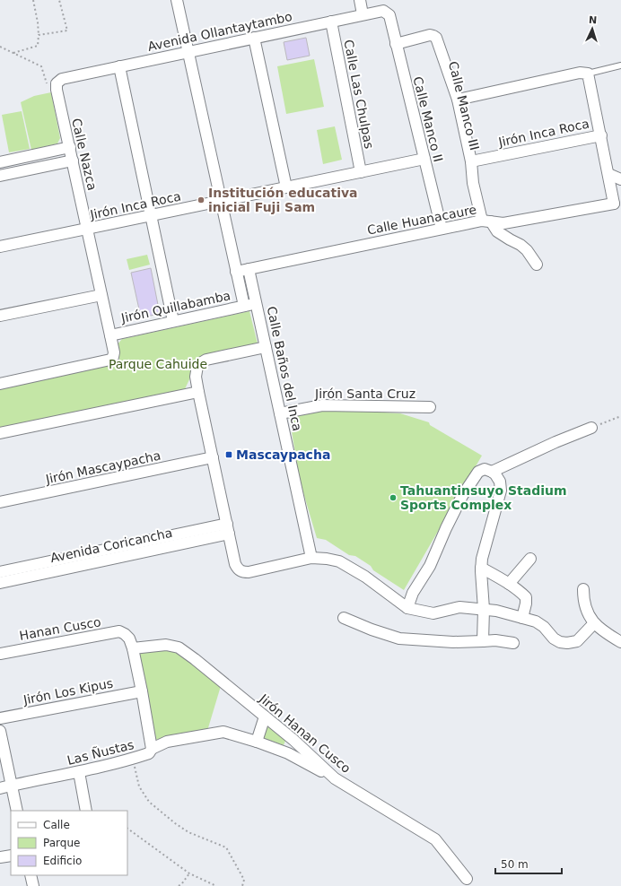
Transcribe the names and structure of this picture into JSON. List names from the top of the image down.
{
  "streets": {
    "street": [
      "Avenida Ollantaytambo",
      "Calle Las Chulpas",
      "Calle Manco III",
      "Calle Manco II",
      "Jirón Inca Roca",
      "Calle Nazca",
      "Calle Huanacaure",
      "Jirón Quillabamba",
      "Calle Baños del Inca",
      "Jirón Santa Cruz",
      "Jirón Mascaypacha",
      "Avenida Coricancha",
      "Hanan Cusco",
      "Jirón Los Kipus",
      "Jirón Hanan Cusco",
      "Las Ñustas"
    ]
  },
  "crossings": [
    ["Avenida Ollantaytambo", "Calle Las Chulpas"],
    ["Avenida Ollantaytambo", "Calle Manco II"],
    ["Avenida Ollantaytambo", "Calle Nazca"],
    ["Calle Las Chulpas", "Jirón Inca Roca"],
    ["Calle Manco III", "Jirón Inca Roca"],
    ["Calle Manco III", "Calle Huanacaure"],
    ["Calle Manco II", "Jirón Inca Roca"],
    ["Calle Manco II", "Calle Huanacaure"],
    ["Jirón Inca Roca", "Calle Nazca"],
    ["Calle Nazca", "Jirón Quillabamba"],
    ["Calle Huanacaure", "Calle Baños del Inca"],
    ["Jirón Quillabamba", "Calle Baños del Inca"],
    ["Calle Baños del Inca", "Jirón Santa Cruz"],
    ["Hanan Cusco", "Las Ñustas"],
    ["Jirón Los Kipus", "Las Ñustas"],
    ["Jirón Hanan Cusco", "Las Ñustas"]
  ],
  "parks": ["Parque Cahuide"],
  "places": {
    "other": ["Institución educativa inicial Fuji Sam", "Tahuantinsuyo Stadium Sports Complex"],
    "transit": ["Mascaypacha"]
  },
  "legend": ["Calle", "Parque", "Edificio"],
  "scale_bar": "50 m",
  "north": "top"
}
